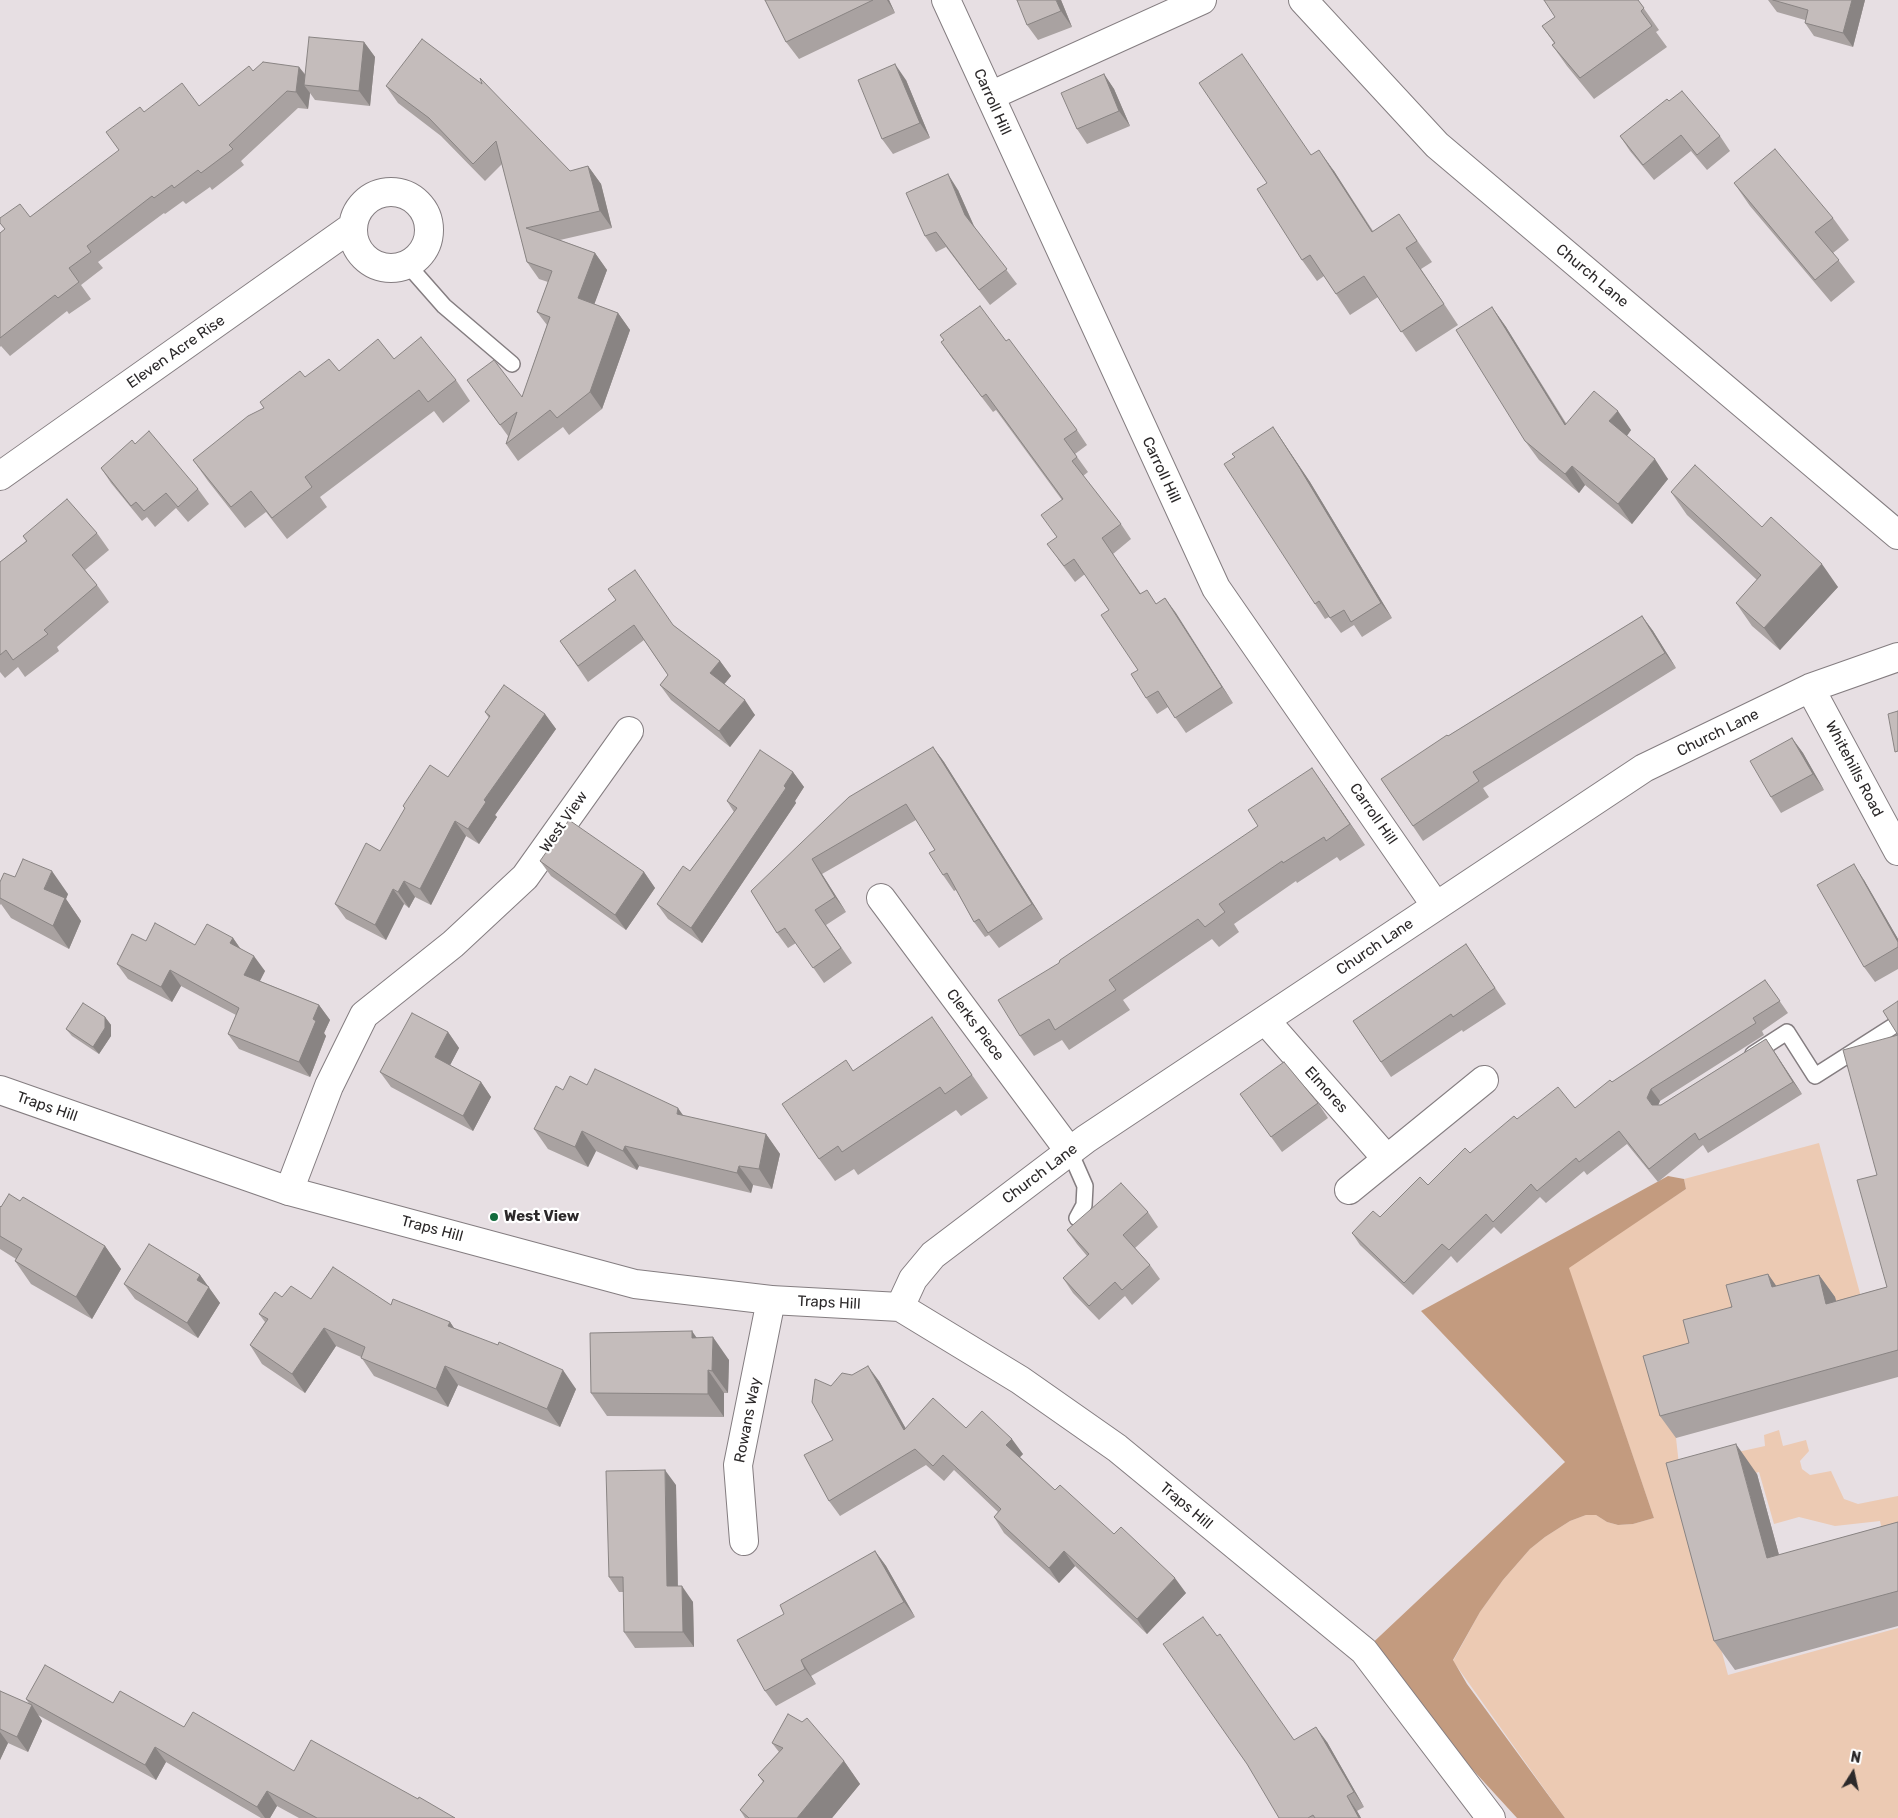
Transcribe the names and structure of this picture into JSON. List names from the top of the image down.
{
  "streets": {
    "street": [
      "Carroll Hill",
      "Church Lane",
      "Eleven Acre Rise",
      "Whitehills Road",
      "West View",
      "Clerks Piece",
      "Elmores",
      "Traps Hill",
      "Rowans Way"
    ]
  },
  "crossings": [
    ["Carroll Hill", "Church Lane"],
    ["Church Lane", "Whitehills Road"],
    ["Church Lane", "Clerks Piece"],
    ["Church Lane", "Elmores"],
    ["Church Lane", "Traps Hill"],
    ["West View", "Traps Hill"],
    ["Traps Hill", "Rowans Way"]
  ],
  "places": ["West View"],
  "north": "top"
}
